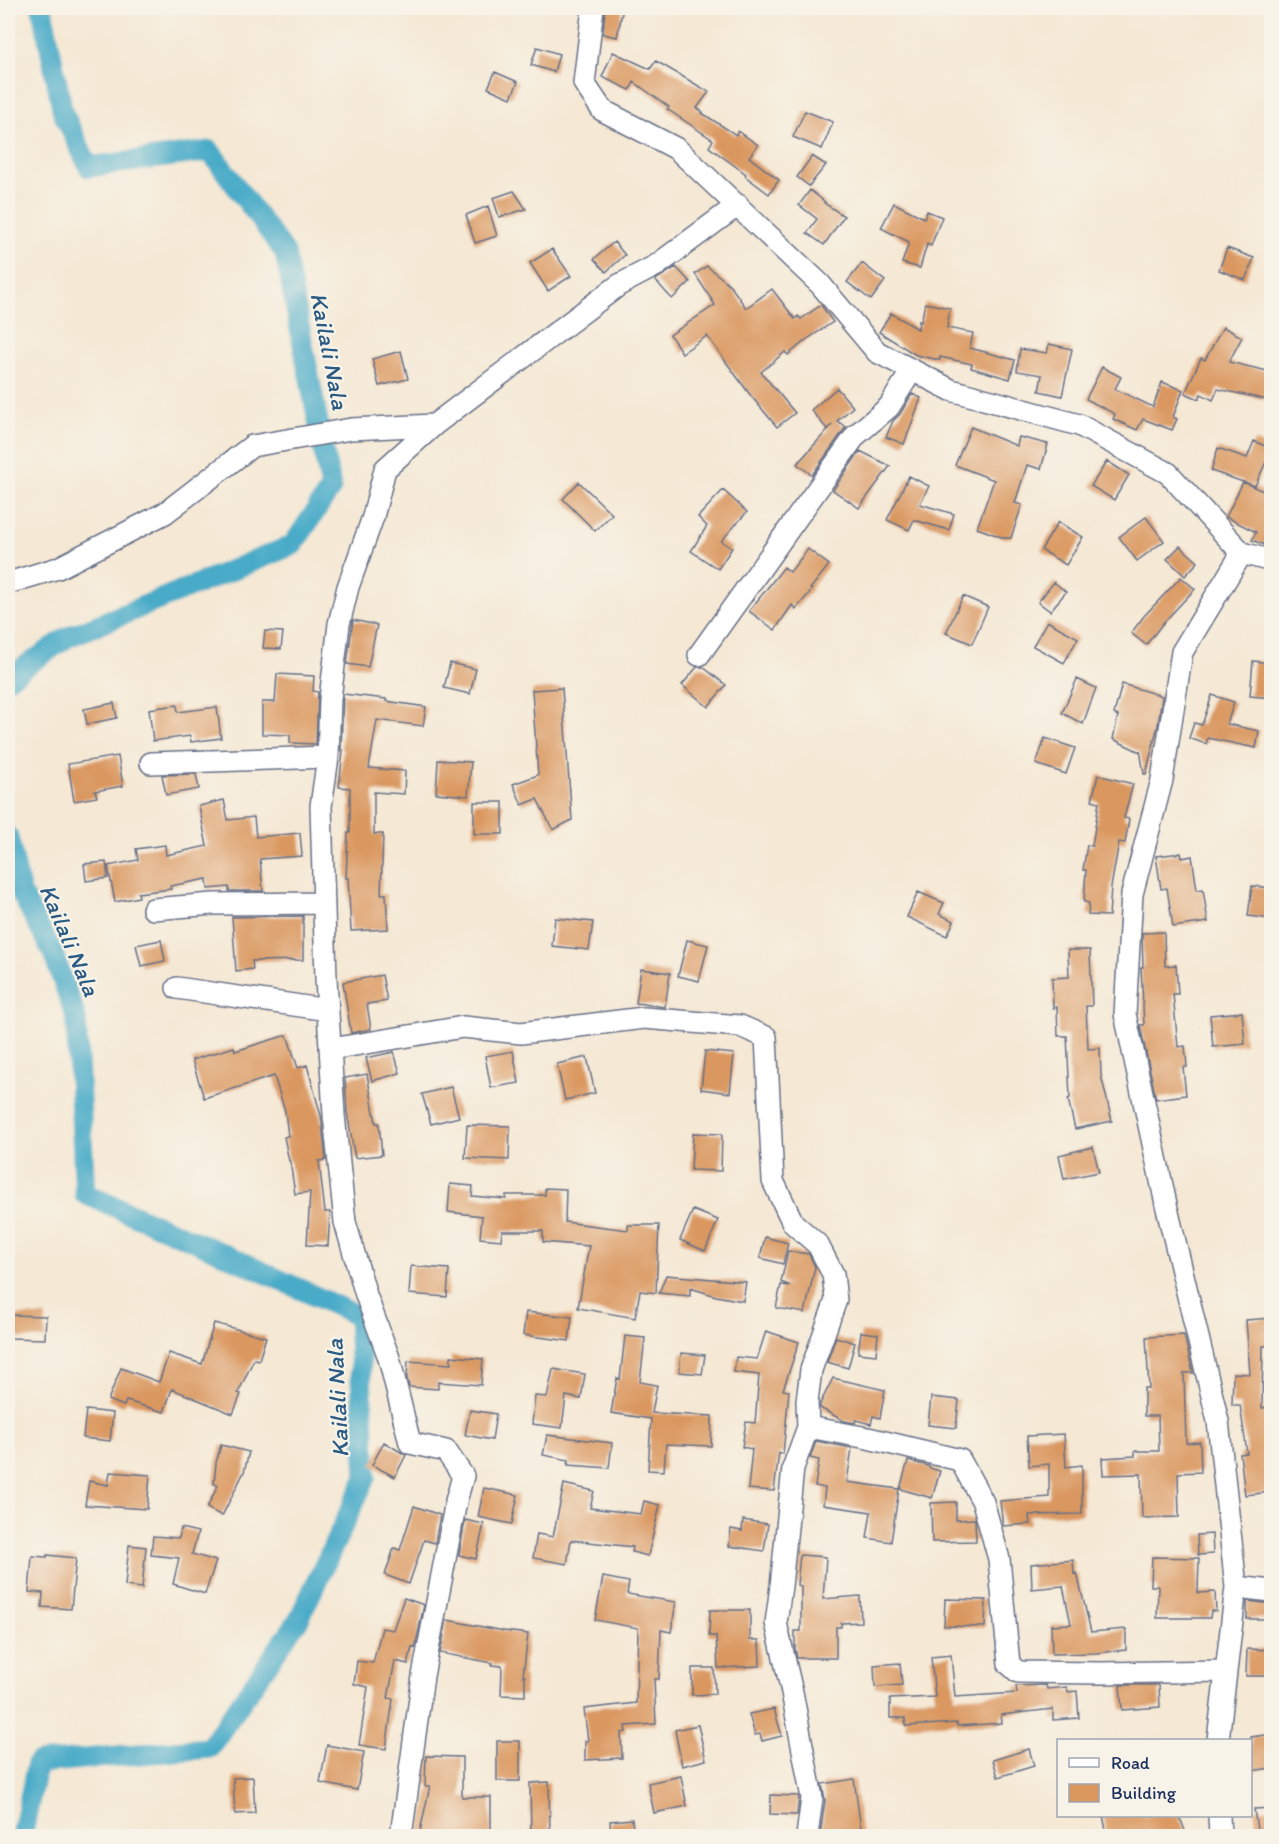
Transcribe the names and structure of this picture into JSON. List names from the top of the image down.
{
  "water": ["Kailali Nala"],
  "legend": ["Road", "Building"]
}
